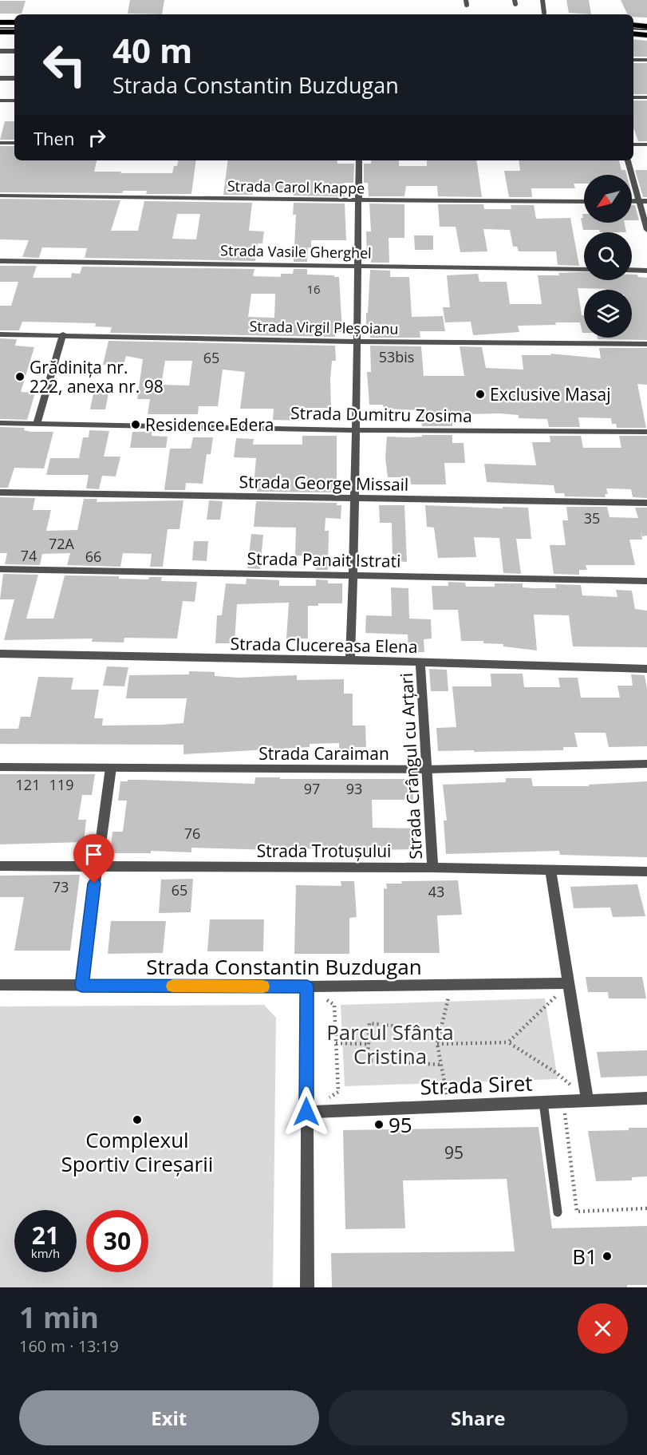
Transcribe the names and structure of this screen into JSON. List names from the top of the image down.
{
  "streets": {
    "street": [
      "Strada Carol Knappe",
      "Strada Vasile Gherghel",
      "Strada Virgil Pleșoianu",
      "Strada Dumitru Zosima",
      "Strada George Missail",
      "Strada Panait Istrati",
      "Strada Clucereasa Elena",
      "Strada Caraiman",
      "Strada Crângul cu Arțari",
      "Strada Trotușului",
      "Strada Constantin Buzdugan",
      "Strada Siret"
    ]
  },
  "crossings": [
    ["Strada Clucereasa Elena", "Strada Crângul cu Arțari"],
    ["Strada Caraiman", "Strada Crângul cu Arțari"],
    ["Strada Crângul cu Arțari", "Strada Trotușului"]
  ],
  "parks": ["Parcul Sfânta Cristina"],
  "places": [
    "Grădinița nr. 222, anexa nr. 98",
    "Exclusive Masaj",
    "Residence Edera",
    "Complexul Sportiv Cireșarii",
    "95",
    "B1"
  ],
  "house_numbers": [
    "16",
    "53bis",
    "65",
    "35",
    "72A",
    "74",
    "66",
    "121",
    "119",
    "97",
    "93",
    "76",
    "73",
    "65",
    "43",
    "95"
  ],
  "north": "bottom left",
  "page": {
    "turn": ["40 m", "Strada Constantin Buzdugan"],
    "then": "Then",
    "speed": "21 km/h",
    "limit": "30",
    "heading": ["1 min", "160 m · 13:19"],
    "buttons": ["Exit", "Share"]
  }
}
